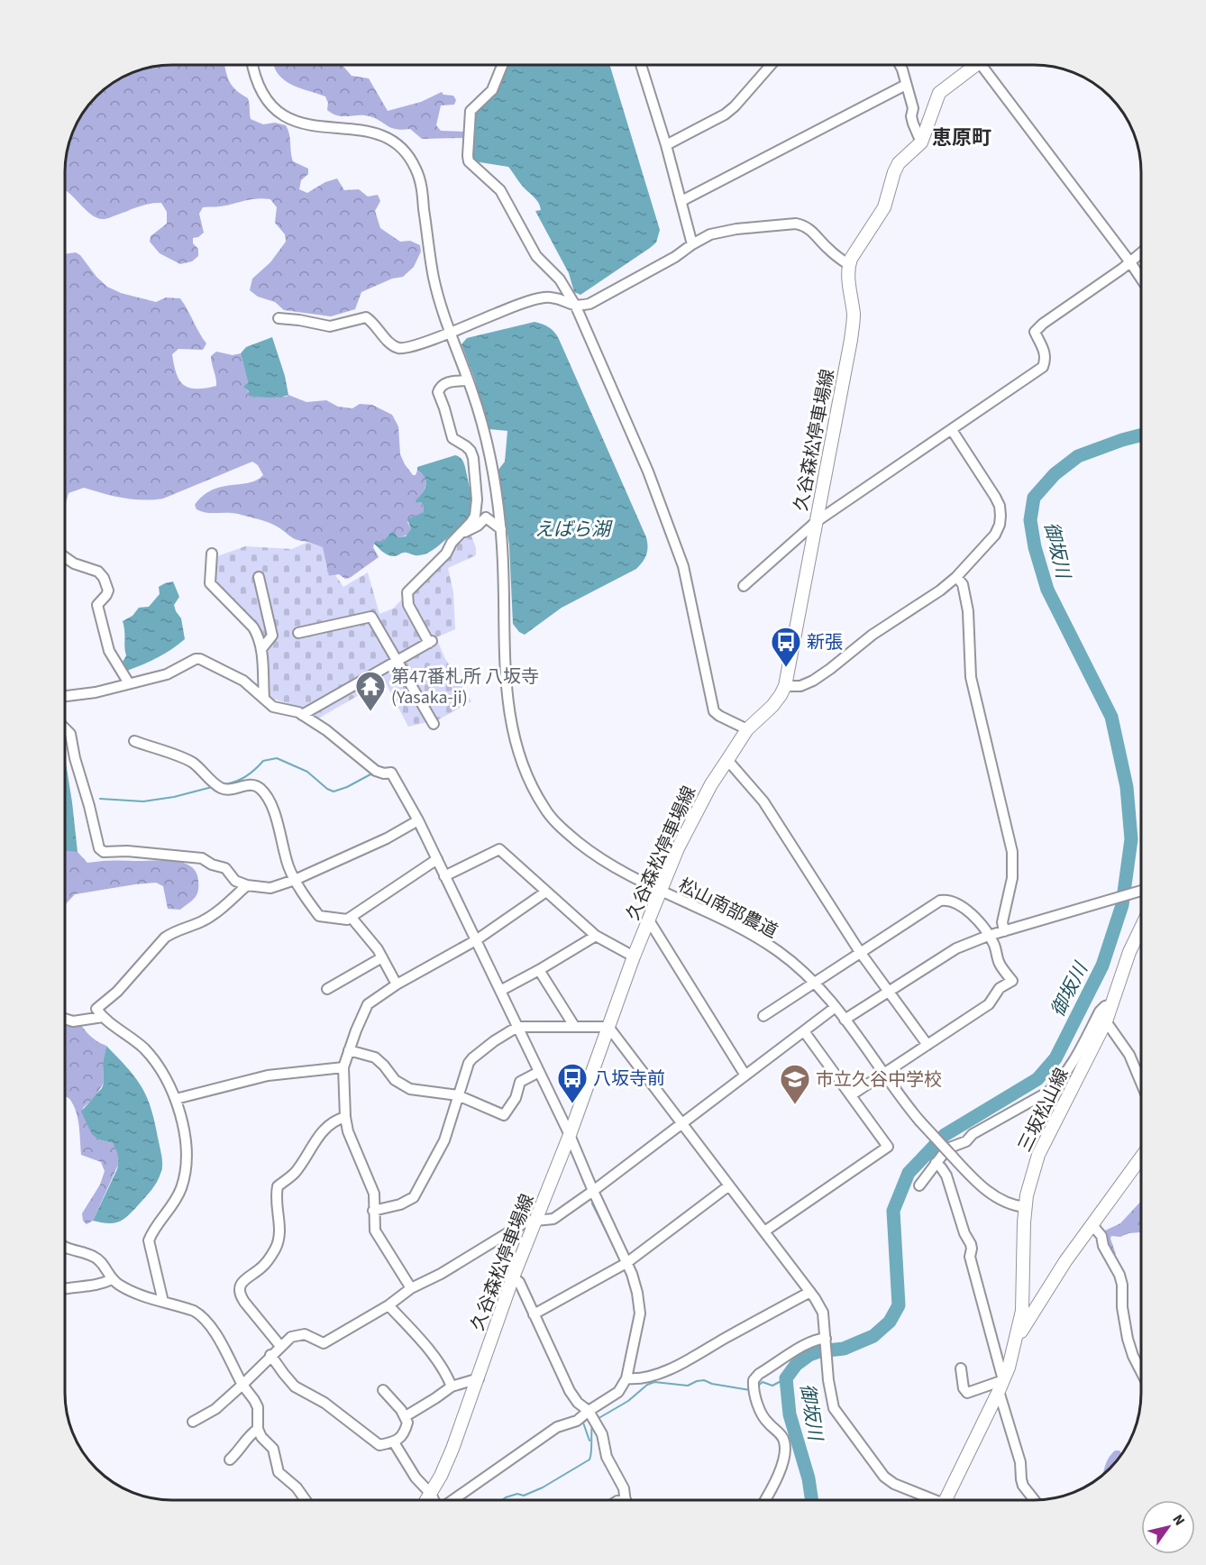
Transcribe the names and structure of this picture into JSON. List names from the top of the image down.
{
  "streets": {
    "main road": ["久谷森松停車場線", "三坂松山線"],
    "street": ["松山南部農道"]
  },
  "crossings": [
    ["久谷森松停車場線", "松山南部農道"],
    ["松山南部農道", "三坂松山線"]
  ],
  "districts": ["恵原町"],
  "water": ["えばら湖", "御坂川"],
  "places": {
    "bus stop": ["新張", "八坂寺前"],
    "temple": ["第47番札所 八坂寺 (Yasaka-ji)"],
    "school or university": ["市立久谷中学校"]
  },
  "north": "top right"
}
